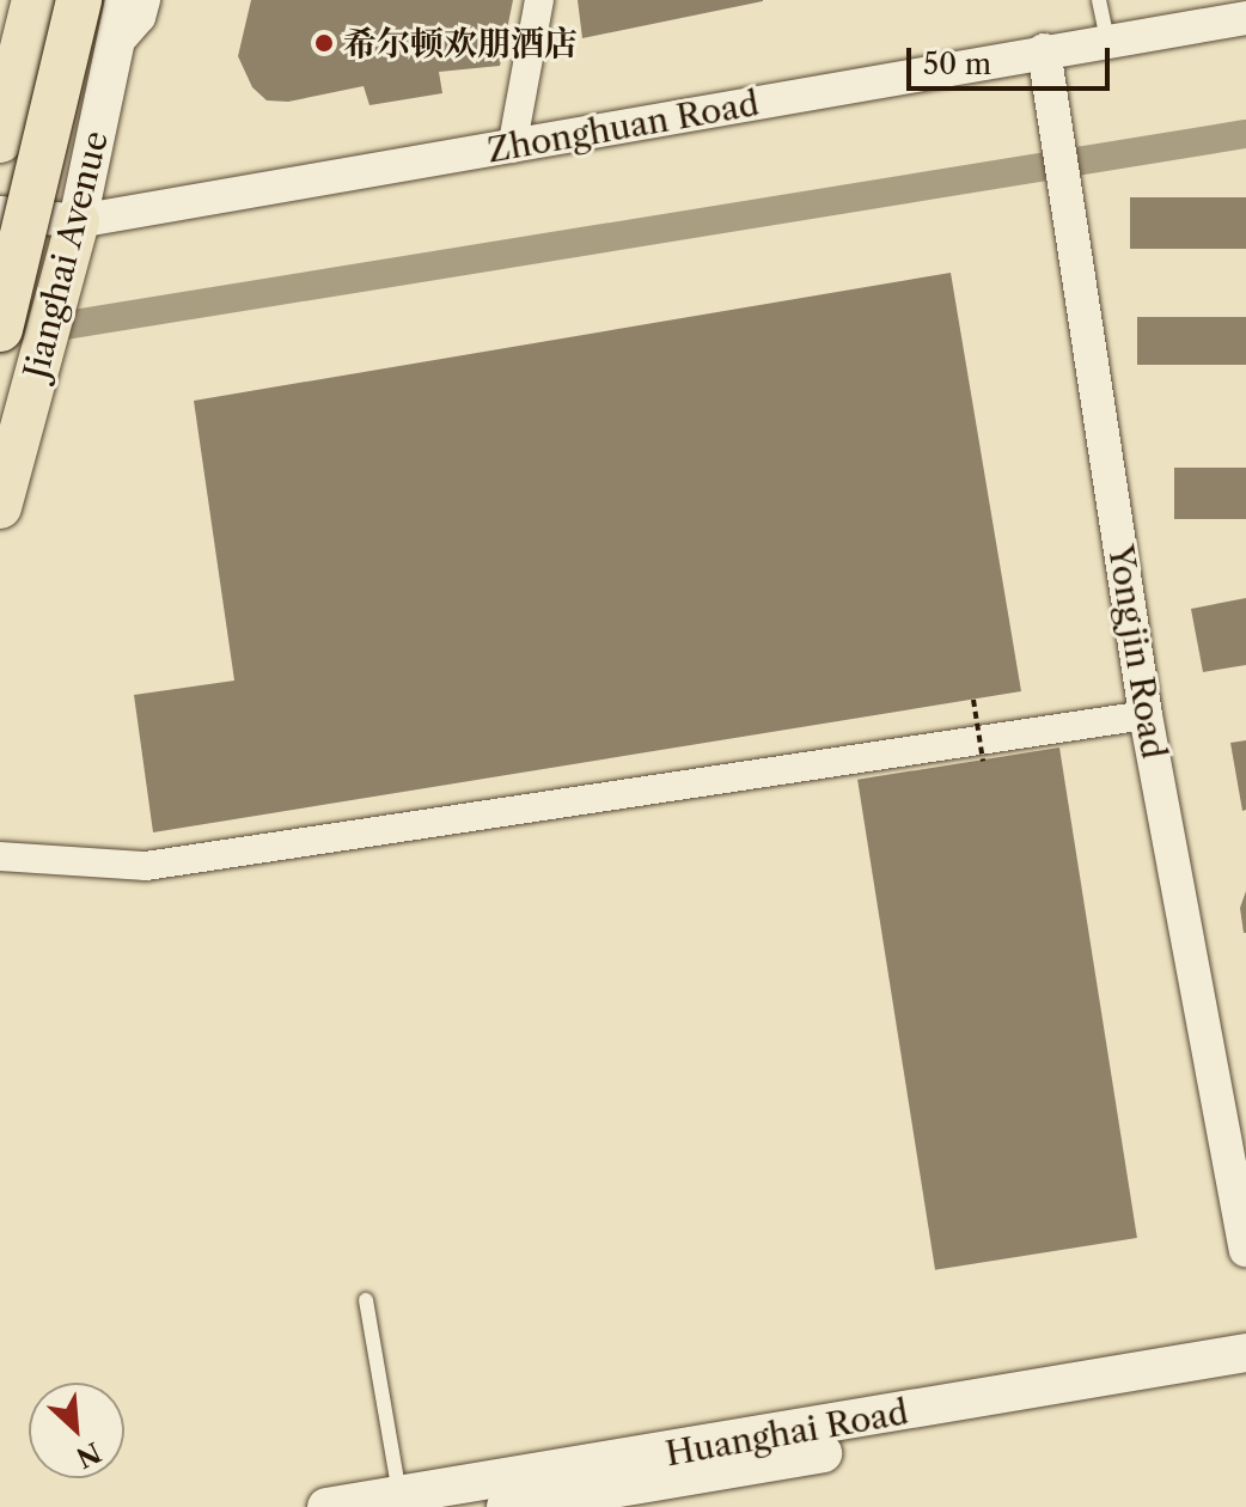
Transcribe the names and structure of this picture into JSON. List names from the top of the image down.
{
  "streets": {
    "main road": ["Jianghai Avenue", "Huanghai Road"],
    "street": ["Zhonghuan Road", "Yongjin Road"]
  },
  "crossings": [
    ["Zhonghuan Road", "Jianghai Avenue"],
    ["Zhonghuan Road", "Yongjin Road"]
  ],
  "places": ["希尔顿欢朋酒店"],
  "scale_bar": "50 m",
  "north": "bottom right"
}
